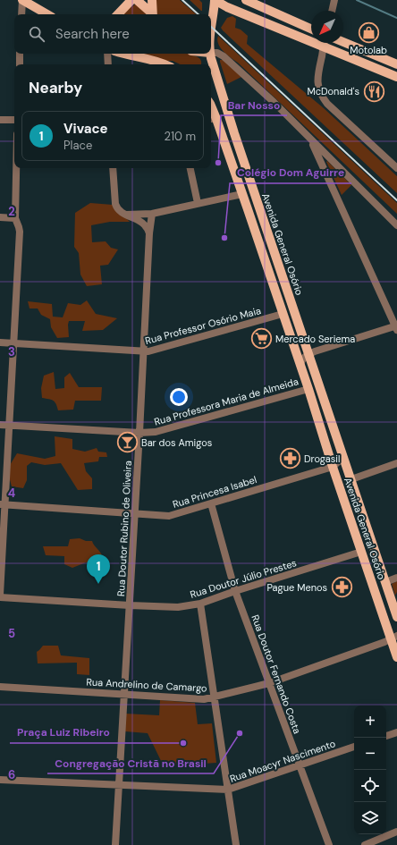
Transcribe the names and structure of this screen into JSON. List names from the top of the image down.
{
  "streets": {
    "main road": ["Avenida General Osório"],
    "street": [
      "Rua Professor Osório Maia",
      "Rua Professora Maria de Almeida",
      "Rua Princesa Isabel",
      "Rua Doutor Rubino de Oliveira",
      "Rua Doutor Júlio Prestes",
      "Rua Doutor Fernando Costa",
      "Rua Andrelino de Camargo",
      "Rua Moacyr Nascimento"
    ]
  },
  "crossings": [
    ["Avenida General Osório", "Rua Professor Osório Maia"],
    ["Avenida General Osório", "Rua Professora Maria de Almeida"],
    ["Avenida General Osório", "Rua Princesa Isabel"],
    ["Avenida General Osório", "Rua Doutor Júlio Prestes"],
    ["Avenida General Osório", "Rua Andrelino de Camargo"],
    ["Rua Professor Osório Maia", "Rua Doutor Rubino de Oliveira"],
    ["Rua Professora Maria de Almeida", "Rua Doutor Rubino de Oliveira"],
    ["Rua Princesa Isabel", "Rua Doutor Rubino de Oliveira"],
    ["Rua Princesa Isabel", "Rua Doutor Fernando Costa"],
    ["Rua Doutor Rubino de Oliveira", "Rua Doutor Júlio Prestes"],
    ["Rua Doutor Rubino de Oliveira", "Rua Andrelino de Camargo"],
    ["Rua Doutor Rubino de Oliveira", "Rua Moacyr Nascimento"],
    ["Rua Doutor Júlio Prestes", "Rua Doutor Fernando Costa"],
    ["Rua Doutor Fernando Costa", "Rua Andrelino de Camargo"],
    ["Rua Doutor Fernando Costa", "Rua Moacyr Nascimento"]
  ],
  "places": {
    "shop": ["Motolab"],
    "restaurant": ["McDonald's"],
    "other": [
      "Bar Nosso",
      "Colégio Dom Aguirre",
      "Congregação Cristã no Brasil",
      "Praça Luiz Ribeiro"
    ],
    "supermarket": ["Mercado Seriema"],
    "bar": ["Bar dos Amigos"],
    "pharmacy": ["Drogasil", "Pague Menos"]
  },
  "north": "bottom left",
  "page": {
    "search": "Search here",
    "heading": "Nearby",
    "list": [
      {
        "mark": "1",
        "name": "Vivace",
        "note": "Place",
        "value": "210 m"
      }
    ],
    "pins": "1",
    "map_buttons": ["+", "−"]
  },
  "grid": {
    "rows": [
      "2",
      "3",
      "4",
      "5",
      "6"
    ]
  }
}
